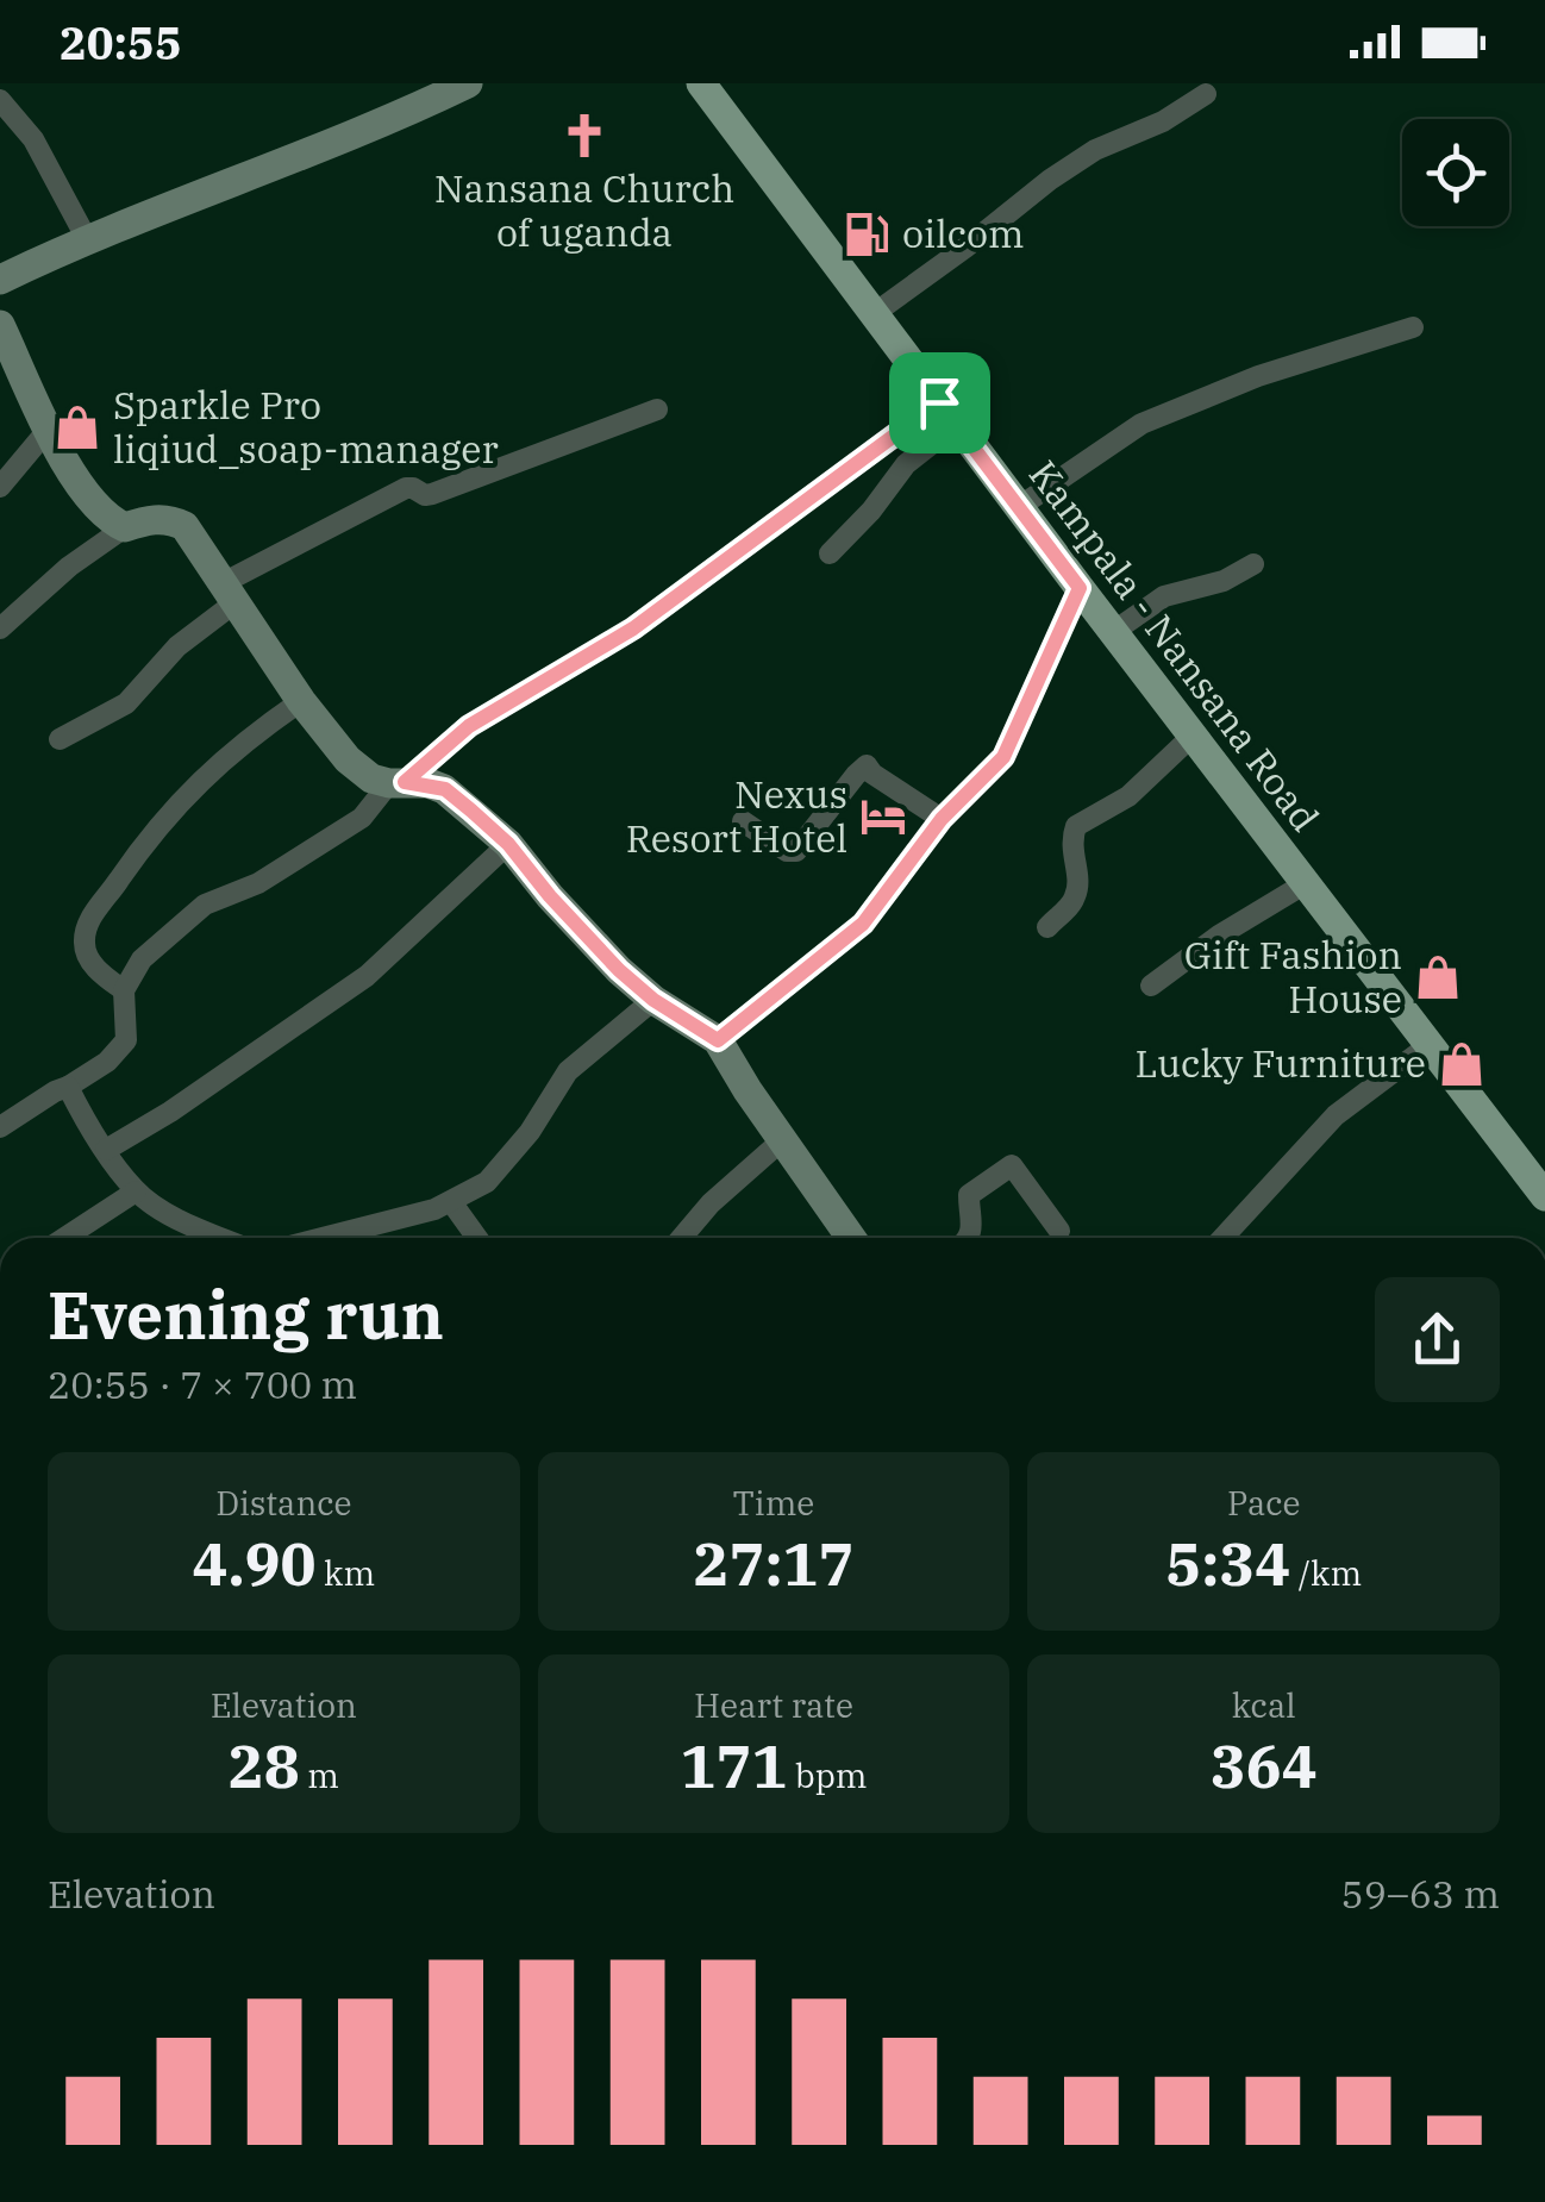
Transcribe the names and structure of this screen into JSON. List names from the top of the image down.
{
  "streets": {
    "main road": ["Kampala - Nansana Road"]
  },
  "places": {
    "church": ["Nansana Church of uganda"],
    "fuel station": ["oilcom"],
    "shop": ["Sparkle Pro liqiud_soap-manager", "Gift Fashion House", "Lucky Furniture"],
    "hotel": ["Nexus Resort Hotel"]
  },
  "page": {
    "status": "20:55",
    "heading": ["Evening run", "20:55 · 7 × 700 m"],
    "stats": [
      ["Distance", "4.90 km"],
      ["Time", "27:17"],
      ["Pace", "5:34 /km"],
      ["Elevation", "28 m"],
      ["Heart rate", "171 bpm"],
      ["kcal", "364"]
    ],
    "chart": ["Elevation", "59–63 m"]
  }
}
